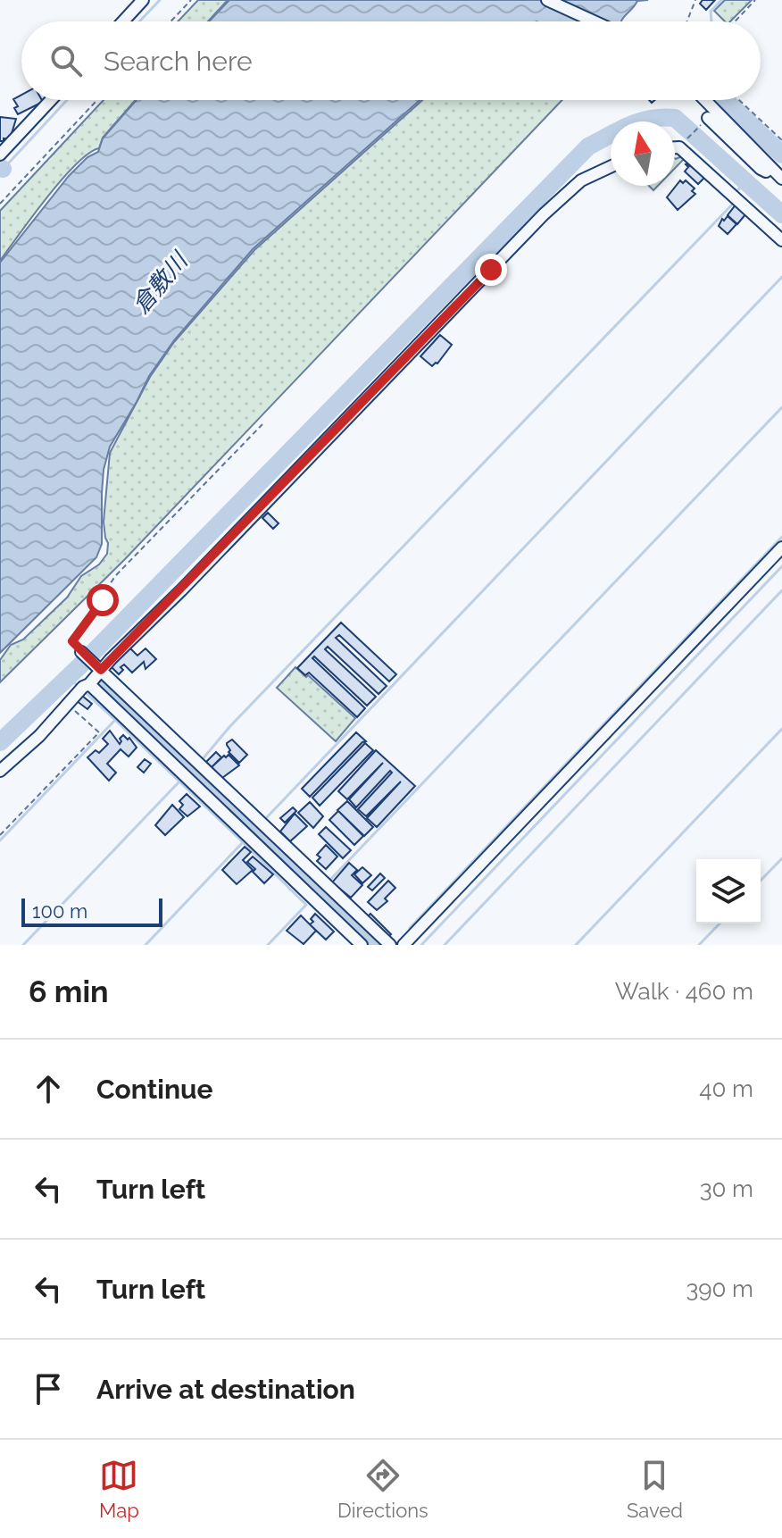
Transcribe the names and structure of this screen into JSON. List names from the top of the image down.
{
  "water": ["倉敷川"],
  "scale_bar": "100 m",
  "north": "top",
  "page": {
    "search": "Search here",
    "scale": "100 m",
    "heading": ["6 min", "Walk · 460 m"],
    "list": [
      ["Continue", "40 m"],
      ["Turn left", "30 m"],
      ["Turn left", "390 m"],
      "Arrive at destination"
    ],
    "nav": ["Map", "Directions", "Saved"]
  }
}
